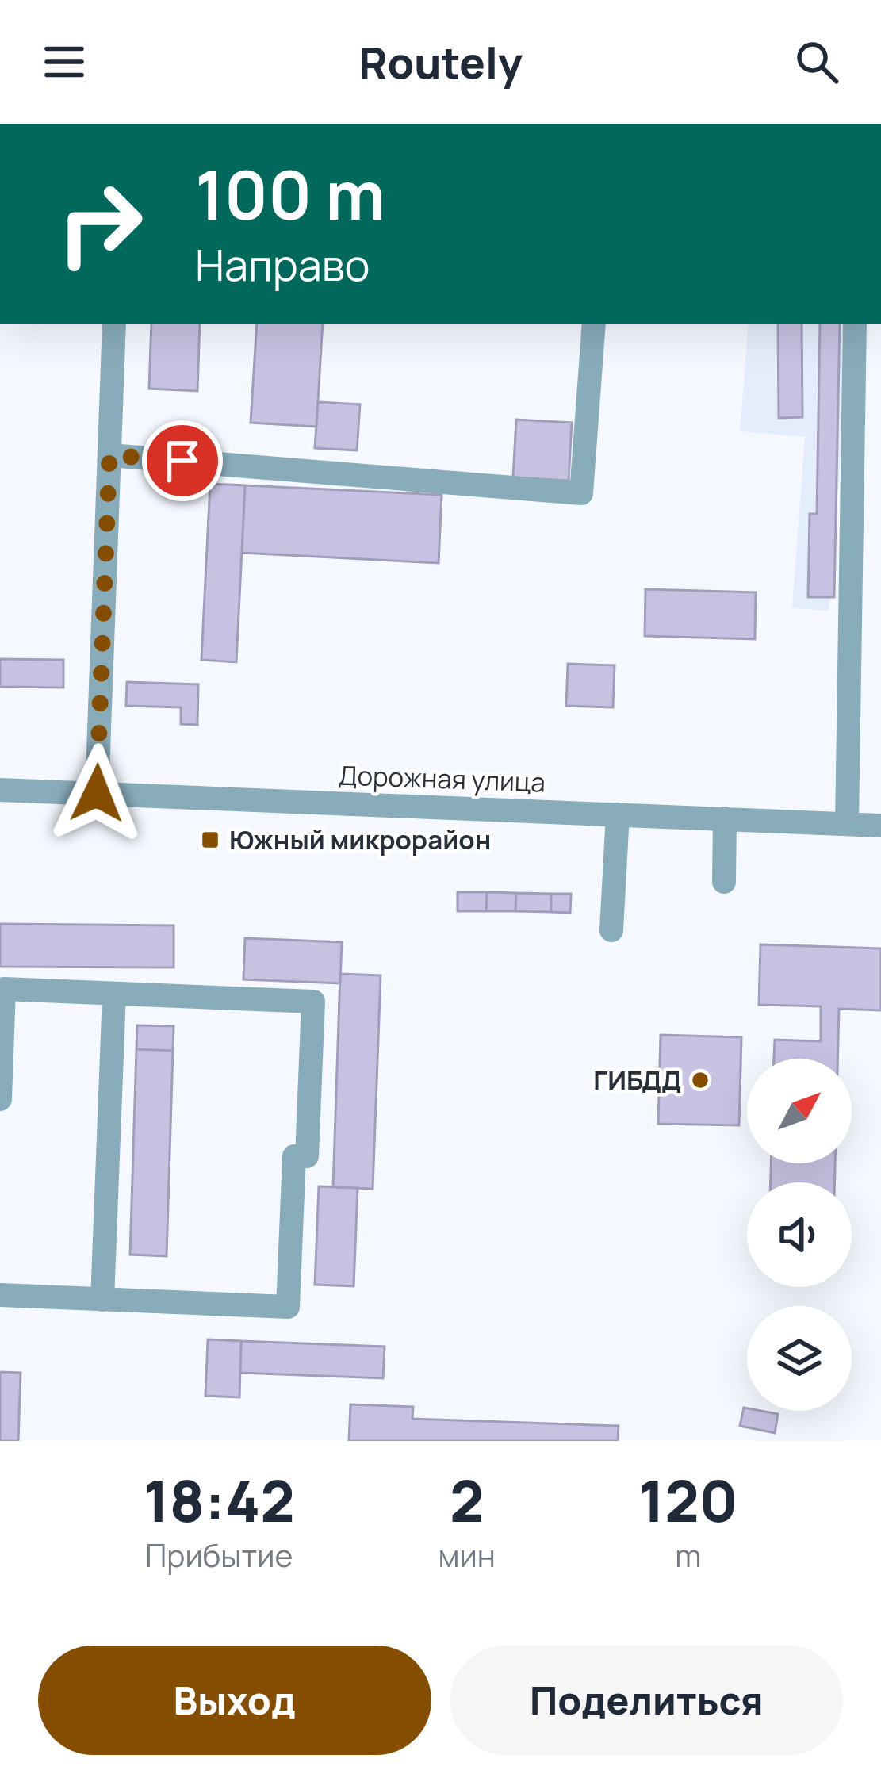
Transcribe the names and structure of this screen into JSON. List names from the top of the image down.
{
  "streets": {
    "street": ["Дорожная улица"]
  },
  "places": {
    "transit": ["Южный микрорайон"],
    "other": ["ГИБДД"]
  },
  "north": "top right",
  "page": {
    "header": "Routely",
    "turn": ["100 m", "Направо"],
    "eta": [
      "18:42",
      "Прибытие",
      "2",
      "мин",
      "120",
      "m"
    ],
    "buttons": ["Выход", "Поделиться"]
  }
}
